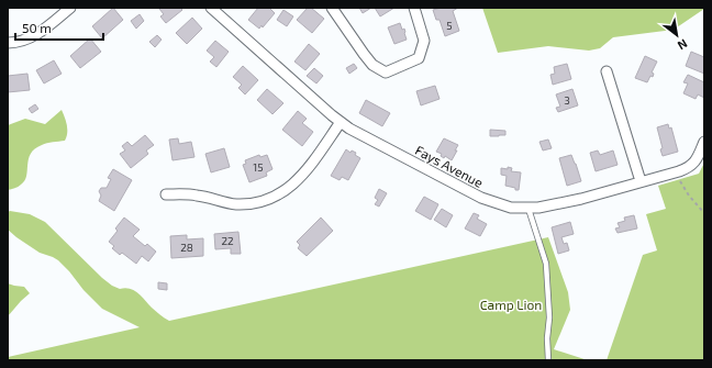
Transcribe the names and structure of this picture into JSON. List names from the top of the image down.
{
  "streets": {
    "street": ["Fays Avenue"]
  },
  "parks": ["Camp Lion"],
  "house_numbers": [
    "5",
    "3",
    "15",
    "22",
    "28"
  ],
  "scale_bar": "50 m",
  "north": "bottom right"
}
